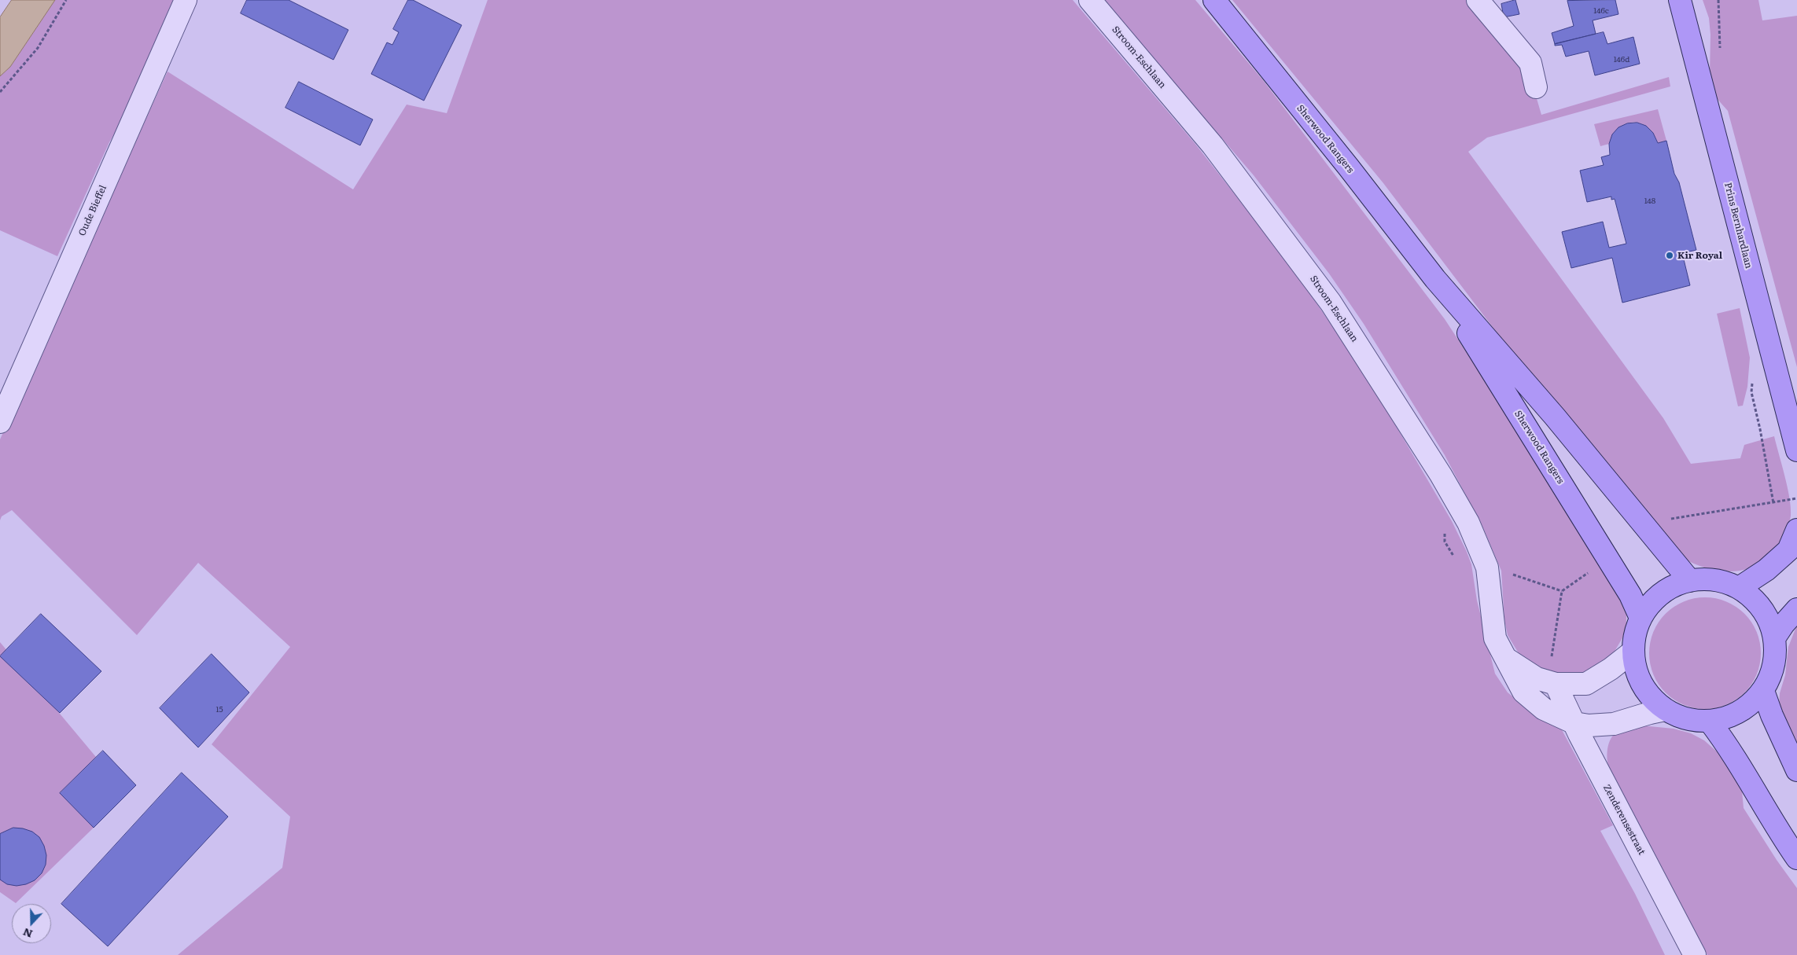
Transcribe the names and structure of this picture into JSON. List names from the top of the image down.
{
  "streets": {
    "main road": ["Sherwood Rangers", "Prins Bernhardlaan"],
    "street": ["Stroom-Eschlaan", "Oude Bieffel", "Zenderensestraat"]
  },
  "crossings": [
    ["Stroom-Eschlaan", "Zenderensestraat"]
  ],
  "places": ["Kir Royal"],
  "house_numbers": [
    "146c",
    "146d",
    "148",
    "15"
  ],
  "north": "bottom"
}
